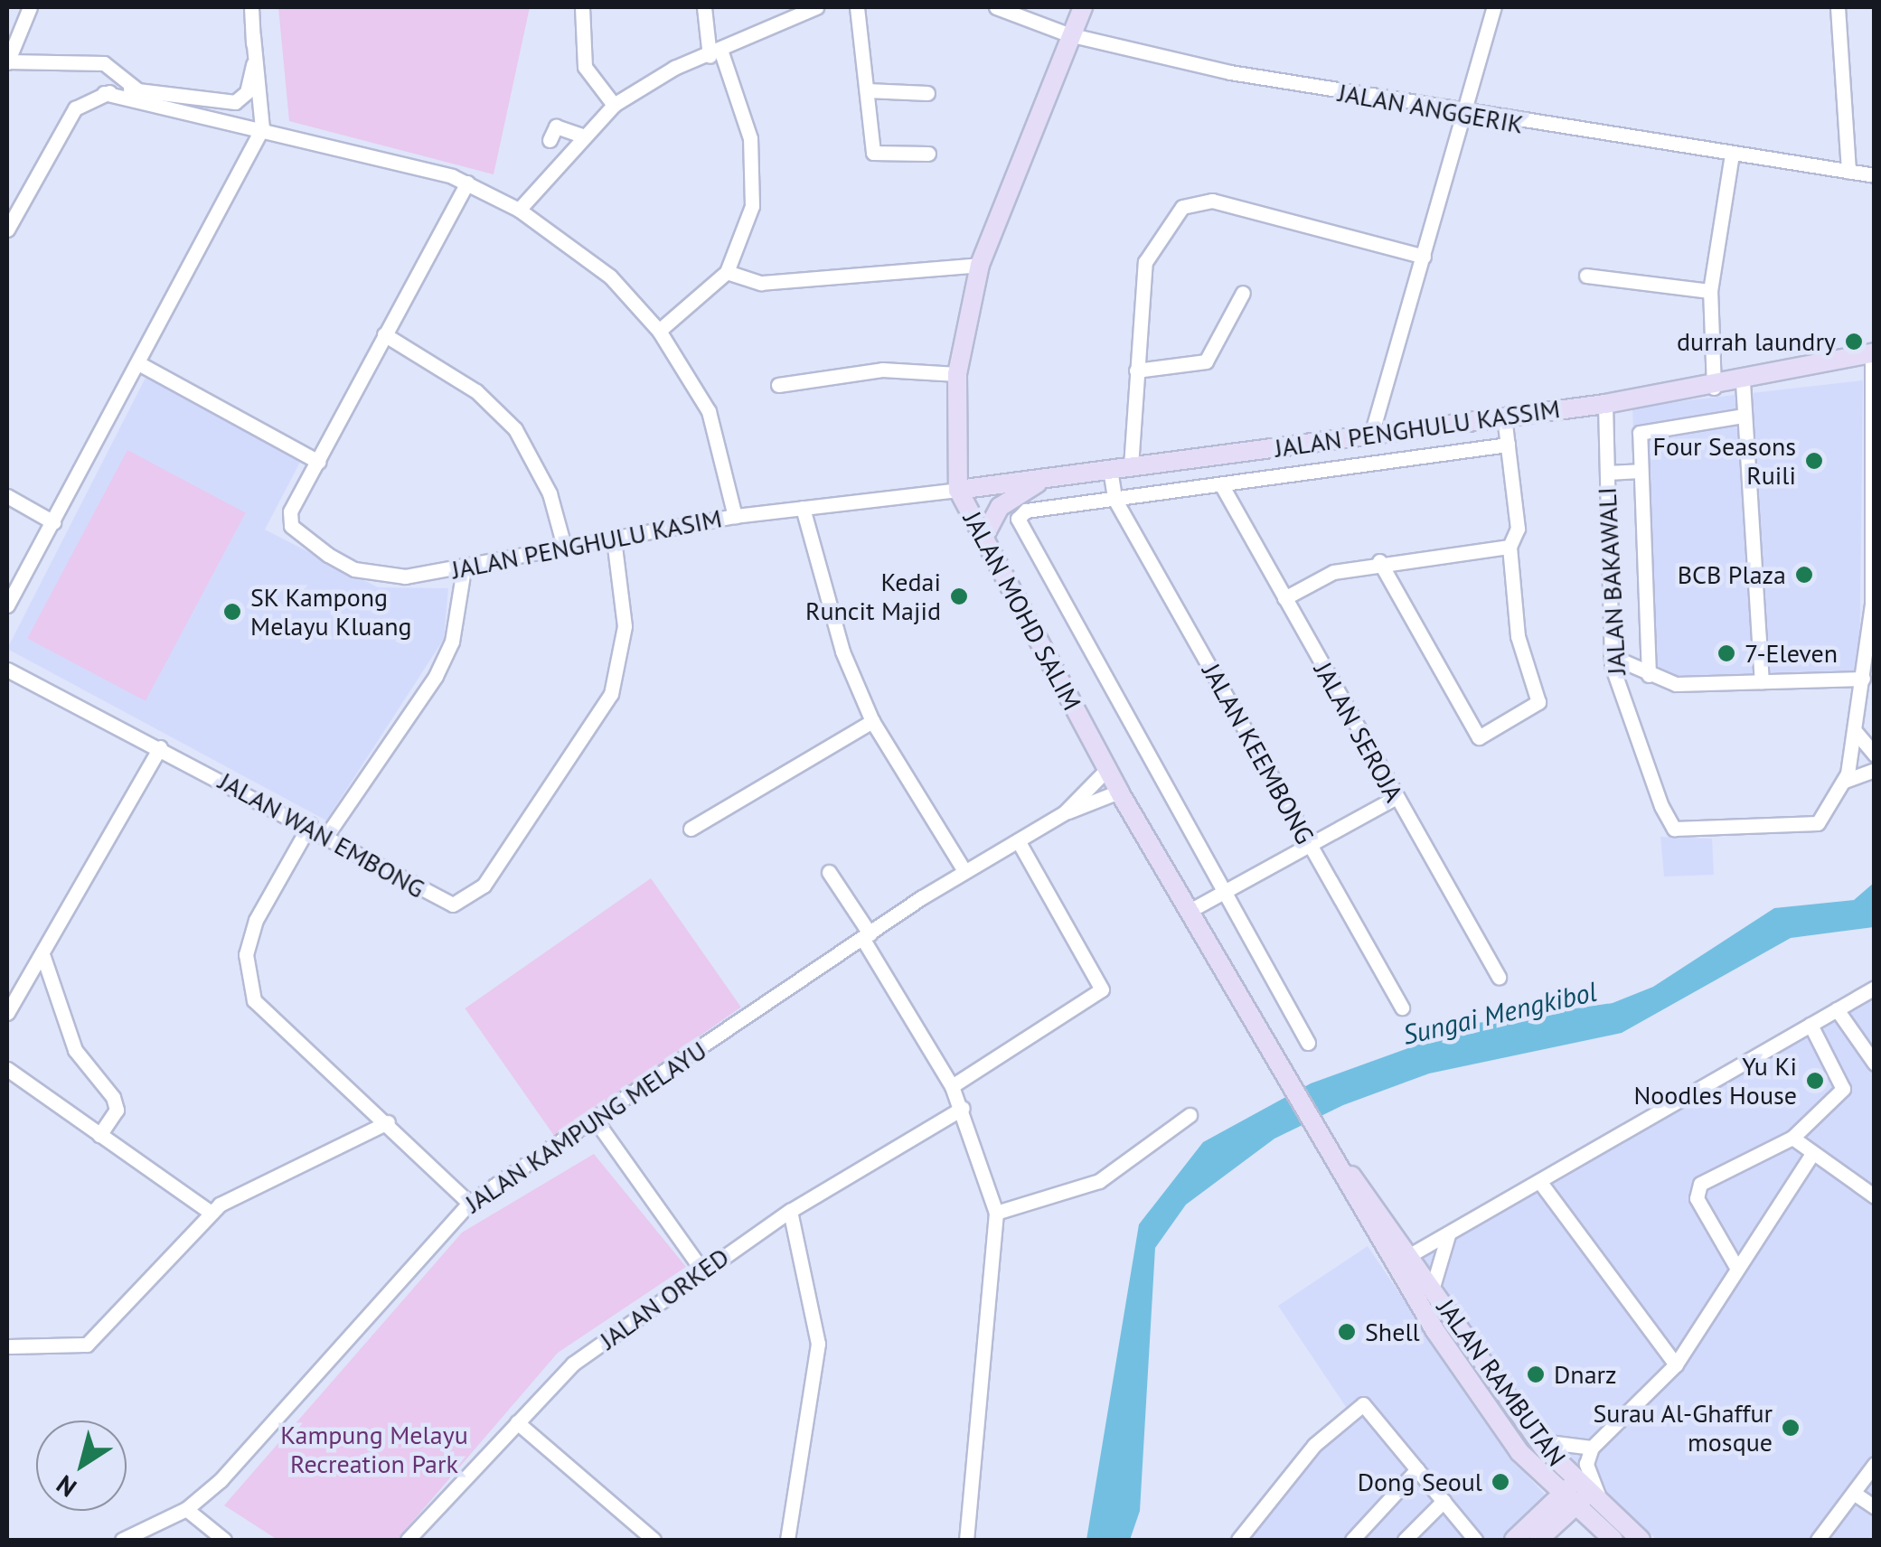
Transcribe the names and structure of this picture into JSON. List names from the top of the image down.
{
  "streets": {
    "street": [
      "JALAN ANGGERIK",
      "JALAN PENGHULU KASSIM",
      "JALAN PENGHULU KASIM",
      "JALAN BAKAWALI",
      "JALAN MOHD SALIM",
      "JALAN SEROJA",
      "JALAN KEEMBONG",
      "JALAN WAN EMBONG",
      "JALAN KAMPUNG MELAYU",
      "JALAN ORKED",
      "JALAN RAMBUTAN"
    ]
  },
  "crossings": [
    ["JALAN ANGGERIK", "JALAN MOHD SALIM"],
    ["JALAN PENGHULU KASSIM", "JALAN PENGHULU KASIM"],
    ["JALAN PENGHULU KASSIM", "JALAN BAKAWALI"],
    ["JALAN PENGHULU KASSIM", "JALAN MOHD SALIM"],
    ["JALAN PENGHULU KASSIM", "JALAN SEROJA"],
    ["JALAN PENGHULU KASSIM", "JALAN KEEMBONG"],
    ["JALAN PENGHULU KASIM", "JALAN MOHD SALIM"],
    ["JALAN PENGHULU KASIM", "JALAN WAN EMBONG"],
    ["JALAN MOHD SALIM", "JALAN KAMPUNG MELAYU"],
    ["JALAN MOHD SALIM", "JALAN RAMBUTAN"]
  ],
  "water": ["Sungai Mengkibol"],
  "parks": ["Kampung Melayu Recreation Park"],
  "places": [
    "durrah laundry",
    "Four Seasons Ruili",
    "BCB Plaza",
    "Kedai Runcit Majid",
    "SK Kampong Melayu Kluang",
    "7-Eleven",
    "Yu Ki Noodles House",
    "Shell",
    "Dnarz",
    "Surau Al-Ghaffur mosque",
    "Dong Seoul"
  ],
  "north": "bottom left"
}
